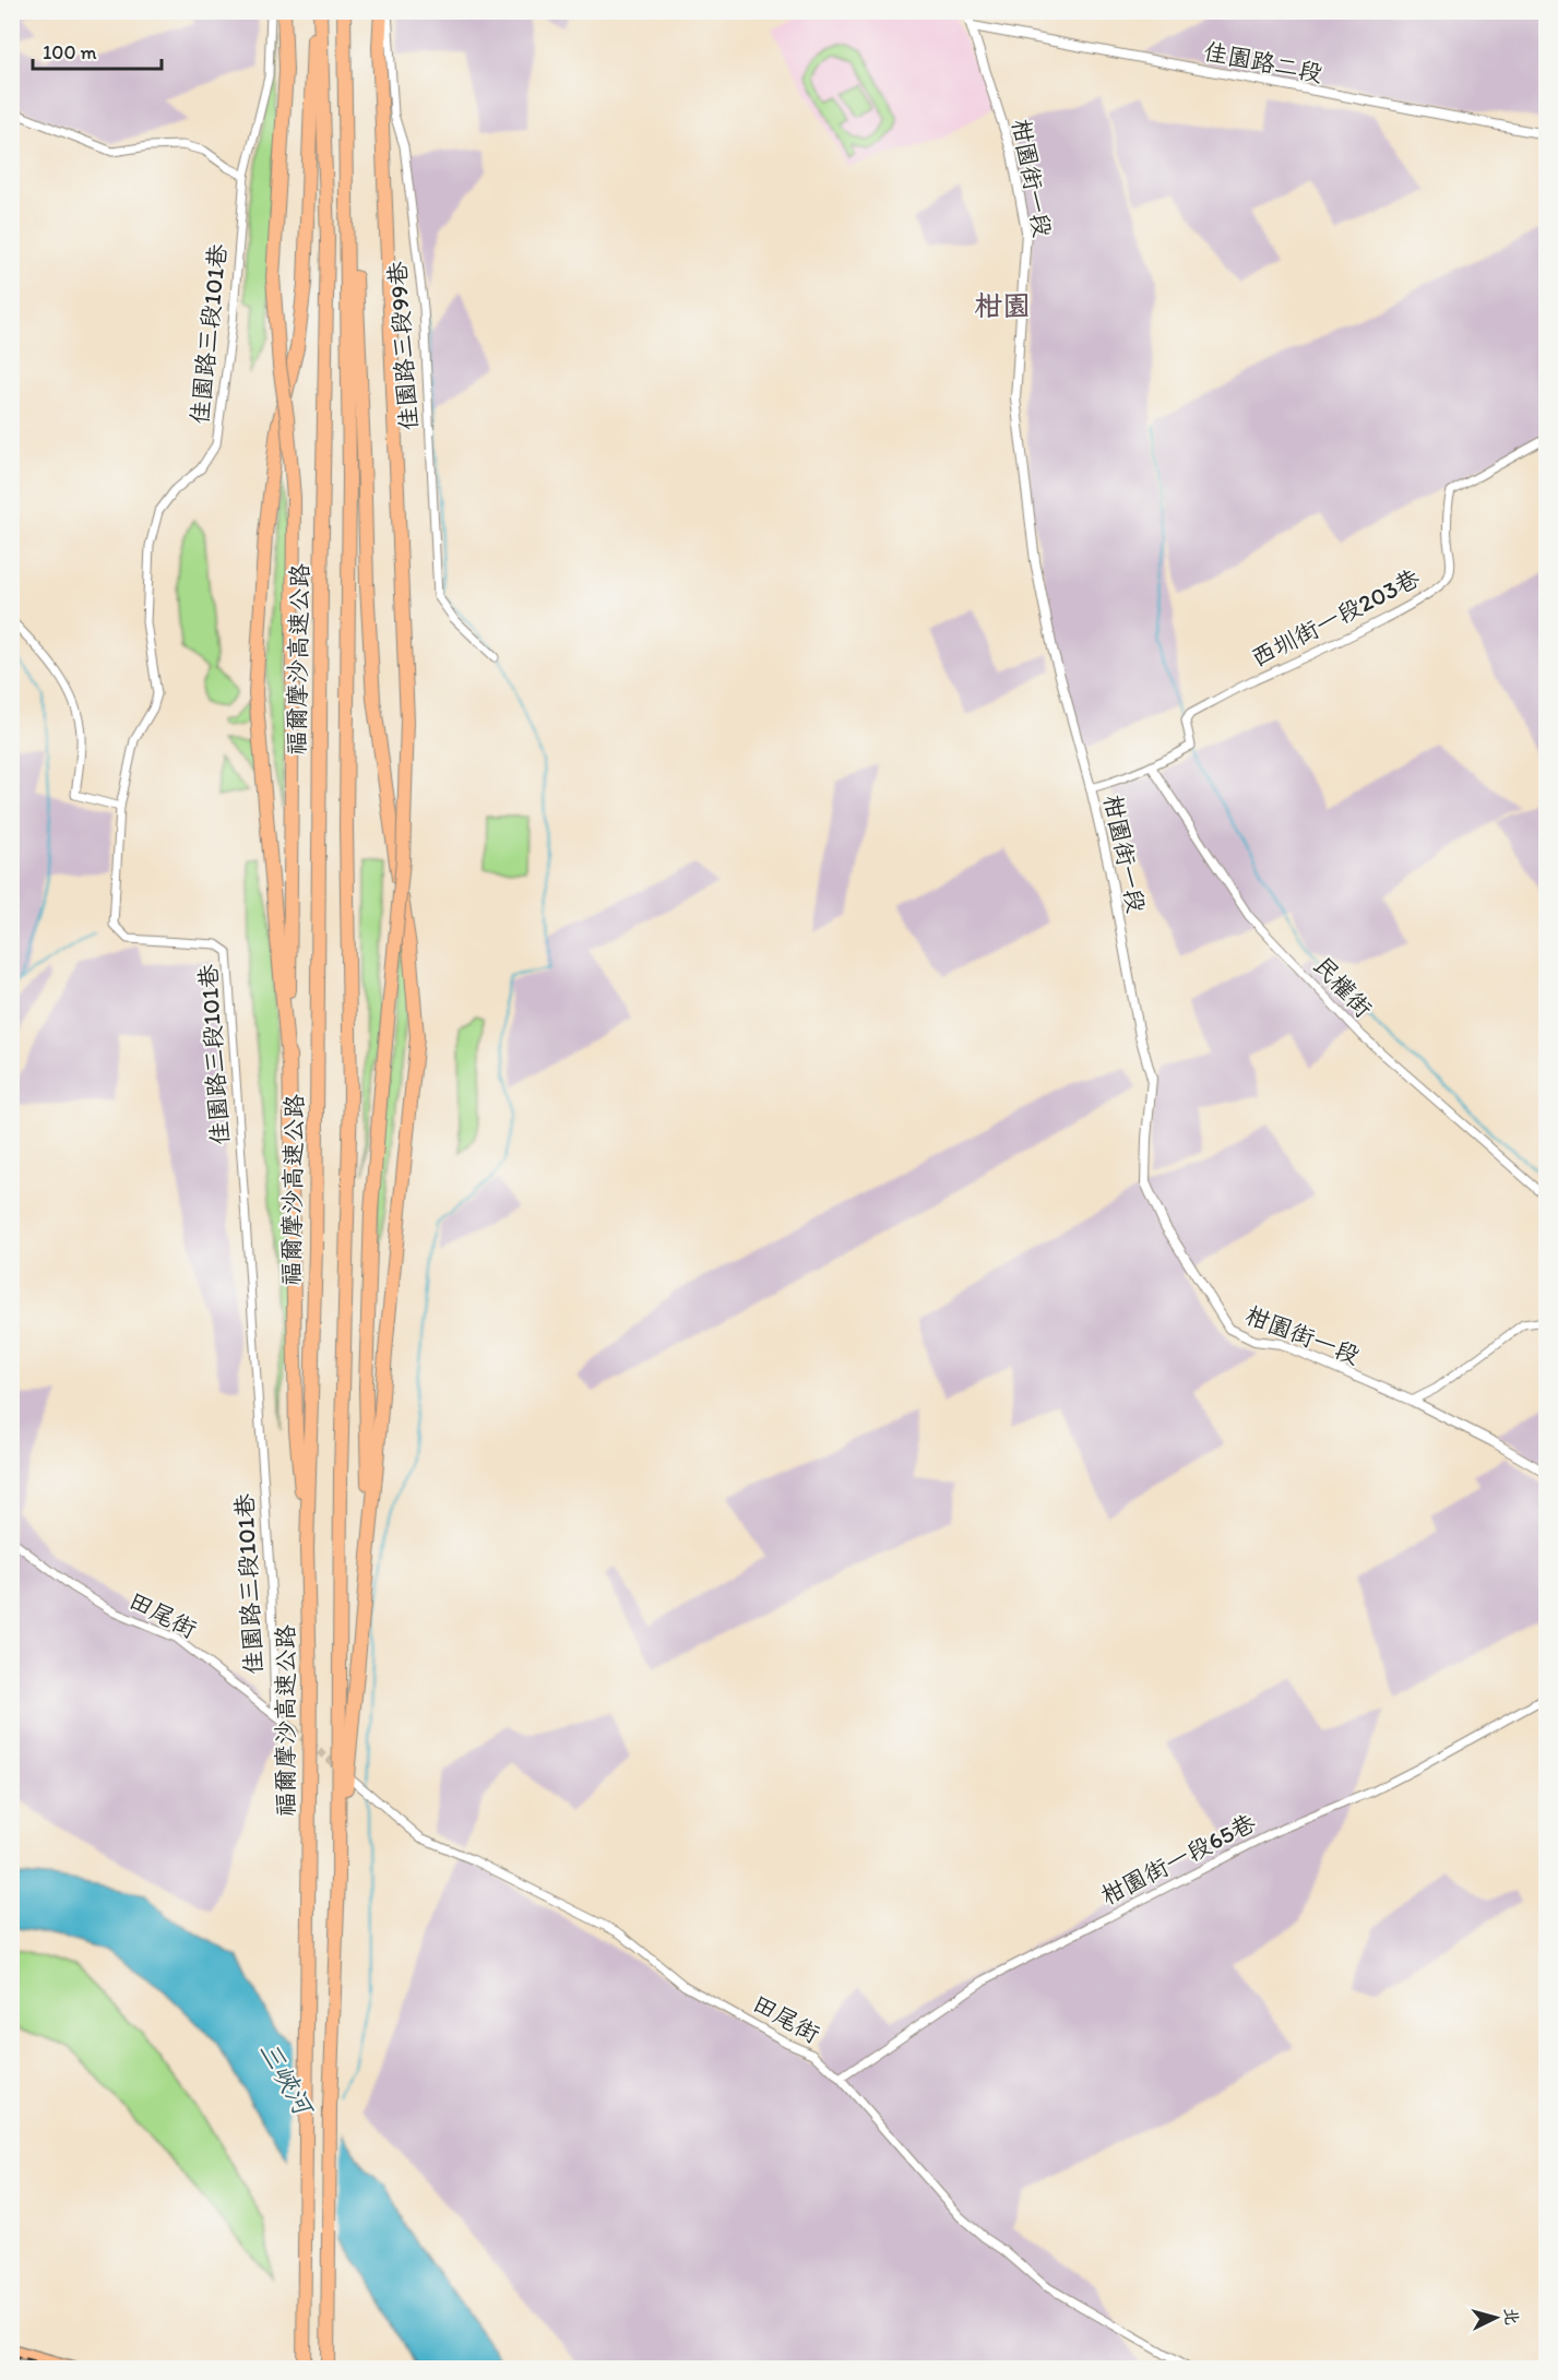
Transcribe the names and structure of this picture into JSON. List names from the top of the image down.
{
  "streets": {
    "highway": ["福爾摩沙高速公路"],
    "street": [
      "佳園路二段",
      "柑園街一段",
      "佳園路三段101巷",
      "佳園路三段99巷",
      "西圳街一段203巷",
      "民權街",
      "田尾街",
      "柑園街一段65巷"
    ]
  },
  "crossings": [
    ["佳園路二段", "柑園街一段"],
    ["柑園街一段", "西圳街一段203巷"],
    ["佳園路三段101巷", "田尾街"],
    ["西圳街一段203巷", "民權街"],
    ["田尾街", "柑園街一段65巷"]
  ],
  "districts": ["柑園"],
  "water": ["三峽河"],
  "scale_bar": "100 m",
  "north": "right"
}
